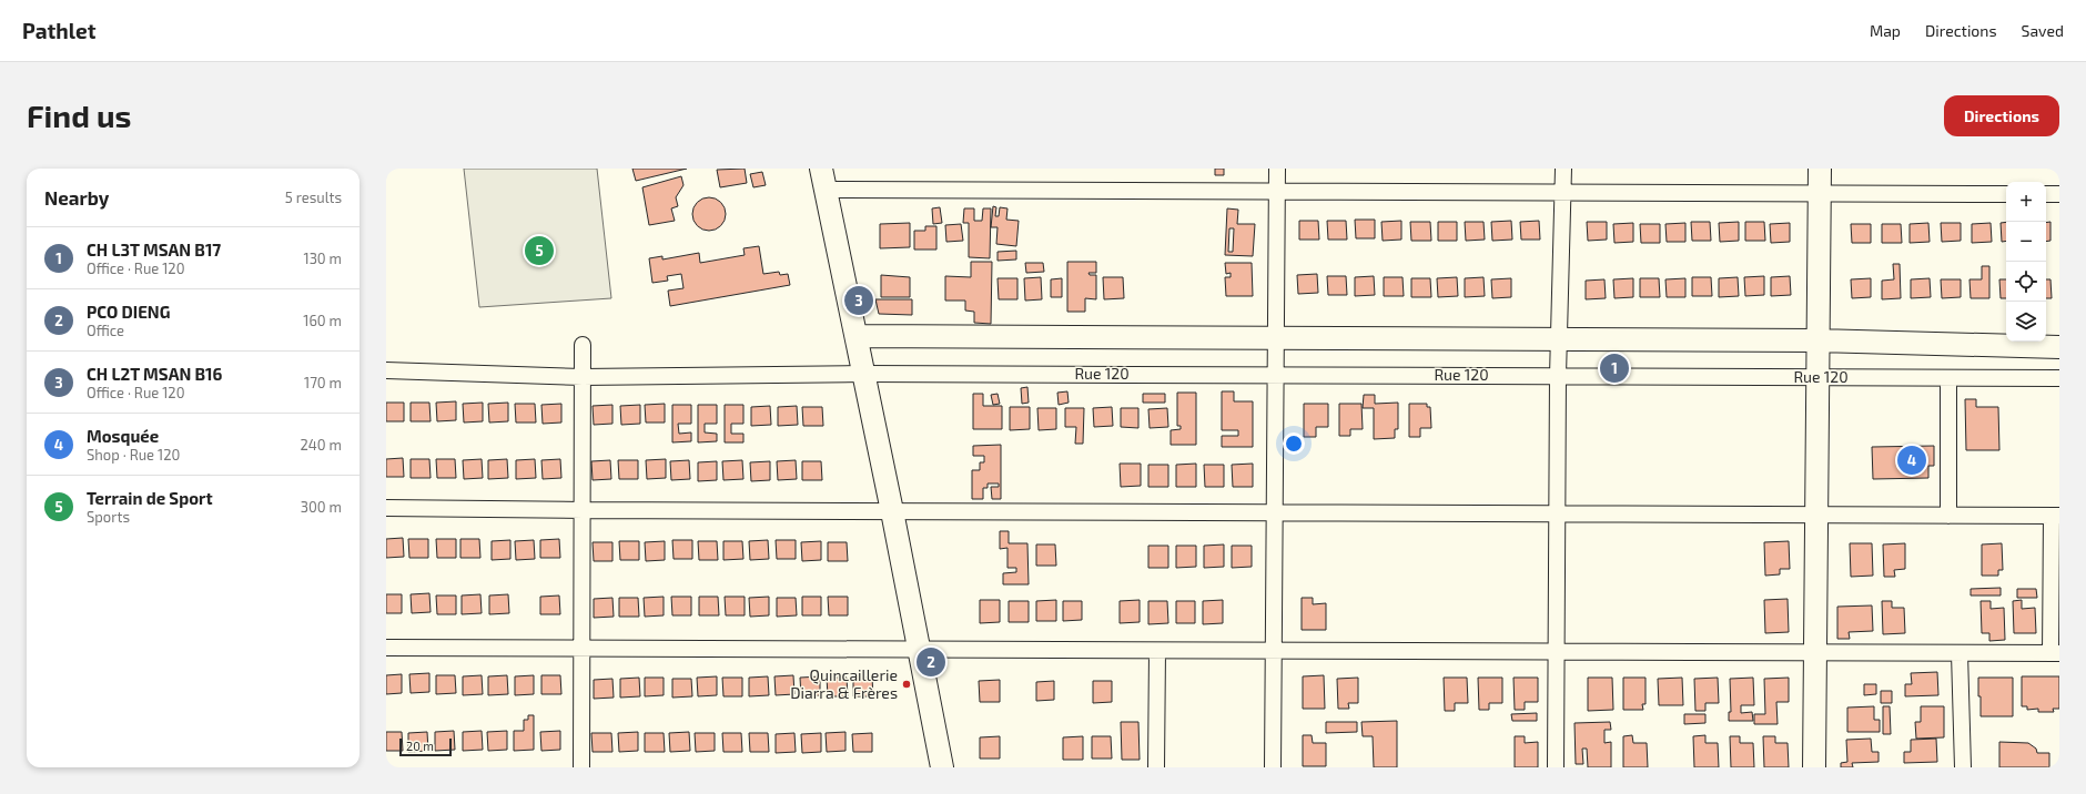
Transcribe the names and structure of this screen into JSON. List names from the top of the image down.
{
  "streets": {
    "street": ["Rue 120"]
  },
  "places": ["Quincaillerie Diarra & Frères"],
  "scale_bar": "20 m",
  "page": {
    "header": "Pathlet",
    "nav": ["Map", "Directions", "Saved"],
    "buttons": "Directions",
    "title": "Find us",
    "heading": ["Nearby", "5 results"],
    "map_buttons": ["+", "−"],
    "list": [
      {
        "mark": "1",
        "name": "CH L3T MSAN B17",
        "note": "Office · Rue 120",
        "value": "130 m"
      },
      {
        "mark": "2",
        "name": "PCO DIENG",
        "note": "Office",
        "value": "160 m"
      },
      {
        "mark": "3",
        "name": "CH L2T MSAN B16",
        "note": "Office · Rue 120",
        "value": "170 m"
      },
      {
        "mark": "4",
        "name": "Mosquée",
        "note": "Shop · Rue 120",
        "value": "240 m"
      },
      {
        "mark": "5",
        "name": "Terrain de Sport",
        "note": "Sports",
        "value": "300 m"
      }
    ],
    "pins": [
      "5",
      "3",
      "1",
      "4",
      "2"
    ],
    "scale": "20 m"
  }
}
